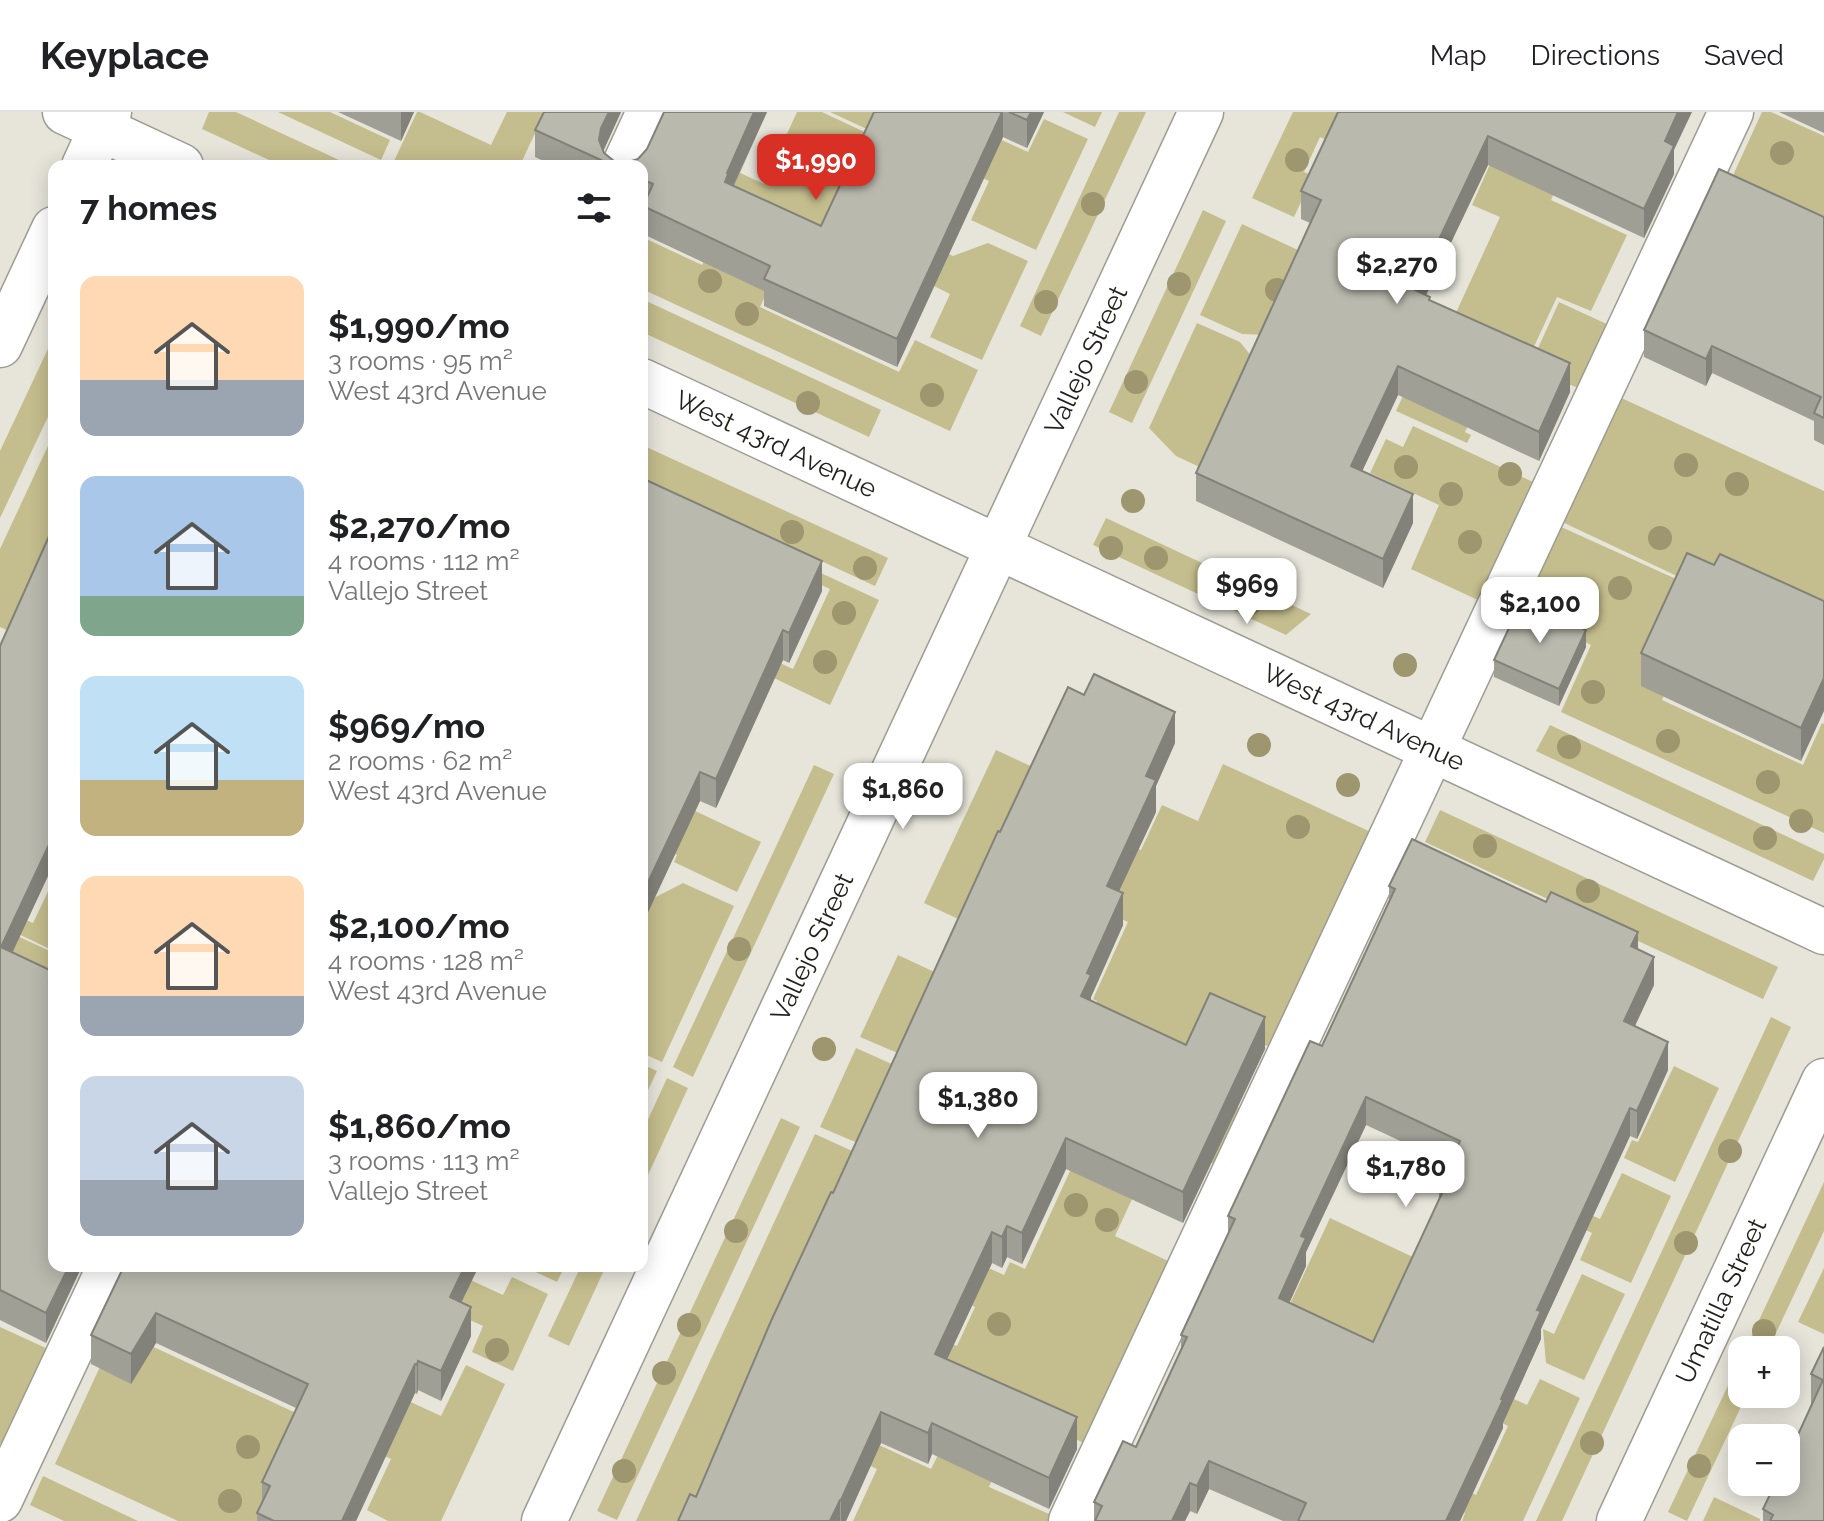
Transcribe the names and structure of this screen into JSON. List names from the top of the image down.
{
  "streets": {
    "street": ["Vallejo Street", "West 43rd Avenue", "Umatilla Street"]
  },
  "crossings": [
    ["Vallejo Street", "West 43rd Avenue"]
  ],
  "page": {
    "header": "Keyplace",
    "nav": ["Map", "Directions", "Saved"],
    "price": [
      "$1,990",
      "$2,270",
      "$969",
      "$2,100",
      "$1,860",
      "$1,380",
      "$1,780"
    ],
    "heading": "7 homes",
    "list": [
      {
        "name": "$1,990/mo",
        "note": "3 rooms · 95 m² · West 43rd Avenue"
      },
      {
        "name": "$2,270/mo",
        "note": "4 rooms · 112 m² · Vallejo Street"
      },
      {
        "name": "$969/mo",
        "note": "2 rooms · 62 m² · West 43rd Avenue"
      },
      {
        "name": "$2,100/mo",
        "note": "4 rooms · 128 m² · West 43rd Avenue"
      },
      {
        "name": "$1,860/mo",
        "note": "3 rooms · 113 m² · Vallejo Street"
      }
    ],
    "map_buttons": ["+", "−"]
  }
}
